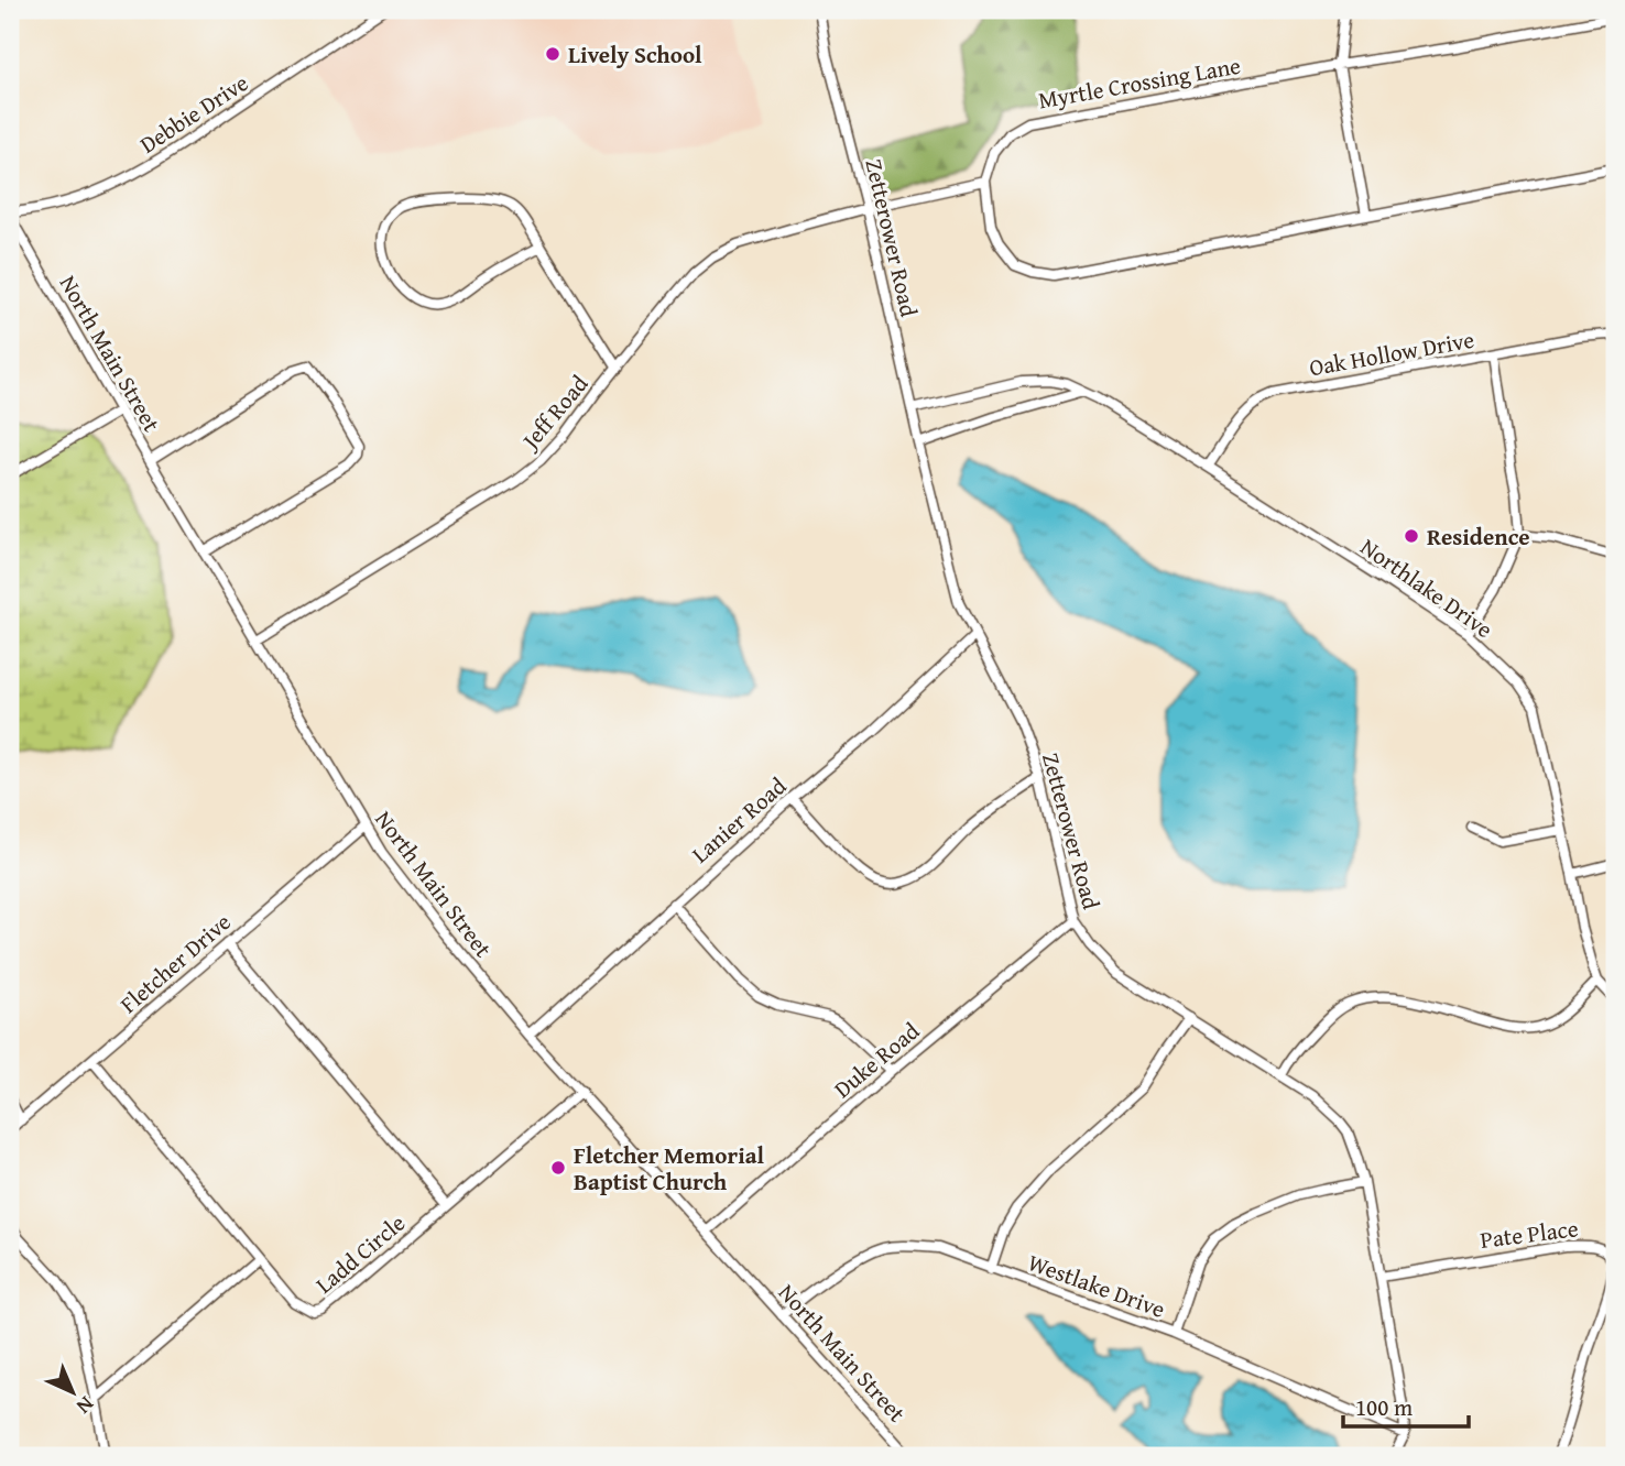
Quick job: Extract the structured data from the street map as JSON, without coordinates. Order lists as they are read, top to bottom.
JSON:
{
  "streets": {
    "street": [
      "Myrtle Crossing Lane",
      "Debbie Drive",
      "Zetterower Road",
      "North Main Street",
      "Oak Hollow Drive",
      "Jeff Road",
      "Northlake Drive",
      "Lanier Road",
      "Fletcher Drive",
      "Duke Road",
      "Pate Place",
      "Ladd Circle",
      "Westlake Drive"
    ]
  },
  "crossings": [
    ["Myrtle Crossing Lane", "Jeff Road"],
    ["Debbie Drive", "North Main Street"],
    ["Zetterower Road", "Jeff Road"],
    ["Zetterower Road", "Northlake Drive"],
    ["Zetterower Road", "Lanier Road"],
    ["Zetterower Road", "Duke Road"],
    ["Zetterower Road", "Pate Place"],
    ["Zetterower Road", "Westlake Drive"],
    ["North Main Street", "Jeff Road"],
    ["North Main Street", "Lanier Road"],
    ["North Main Street", "Fletcher Drive"],
    ["North Main Street", "Duke Road"],
    ["North Main Street", "Ladd Circle"],
    ["North Main Street", "Westlake Drive"],
    ["Oak Hollow Drive", "Northlake Drive"],
    ["Fletcher Drive", "Ladd Circle"]
  ],
  "places": ["Lively School", "Residence", "Fletcher Memorial Baptist Church"],
  "scale_bar": "100 m",
  "north": "bottom right"
}
